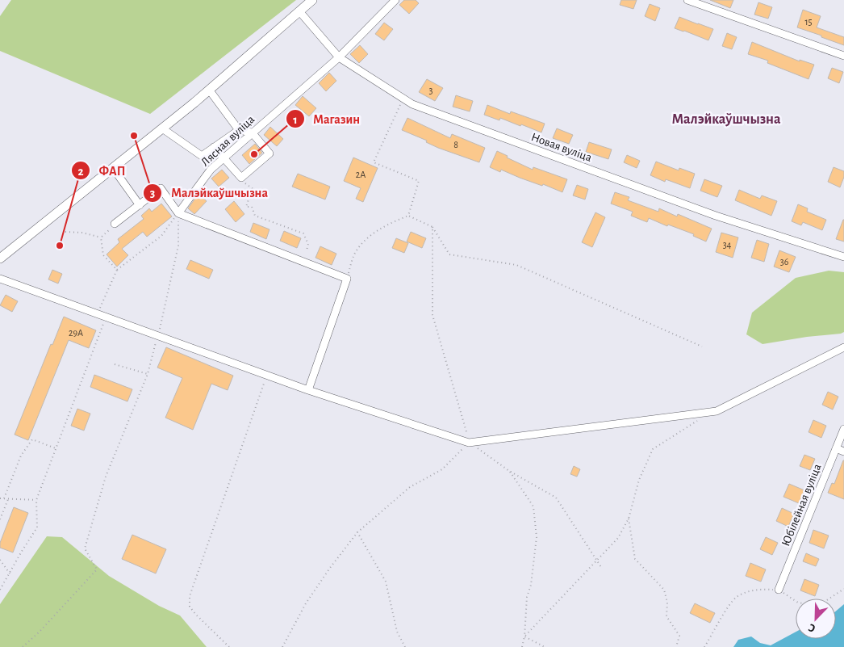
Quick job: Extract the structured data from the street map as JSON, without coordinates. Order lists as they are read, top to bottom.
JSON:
{
  "streets": {
    "street": ["Лясная вуліца", "Новая вуліца", "Юбілейная вуліца"]
  },
  "crossings": [
    ["Лясная вуліца", "Новая вуліца"]
  ],
  "districts": ["Малэйкаўшчызна"],
  "places": ["Малэйкаўшчызна", "Магазин", "ФАП"],
  "house_numbers": [
    "15",
    "3",
    "8",
    "2А",
    "34",
    "36",
    "29А"
  ],
  "north": "bottom left"
}
